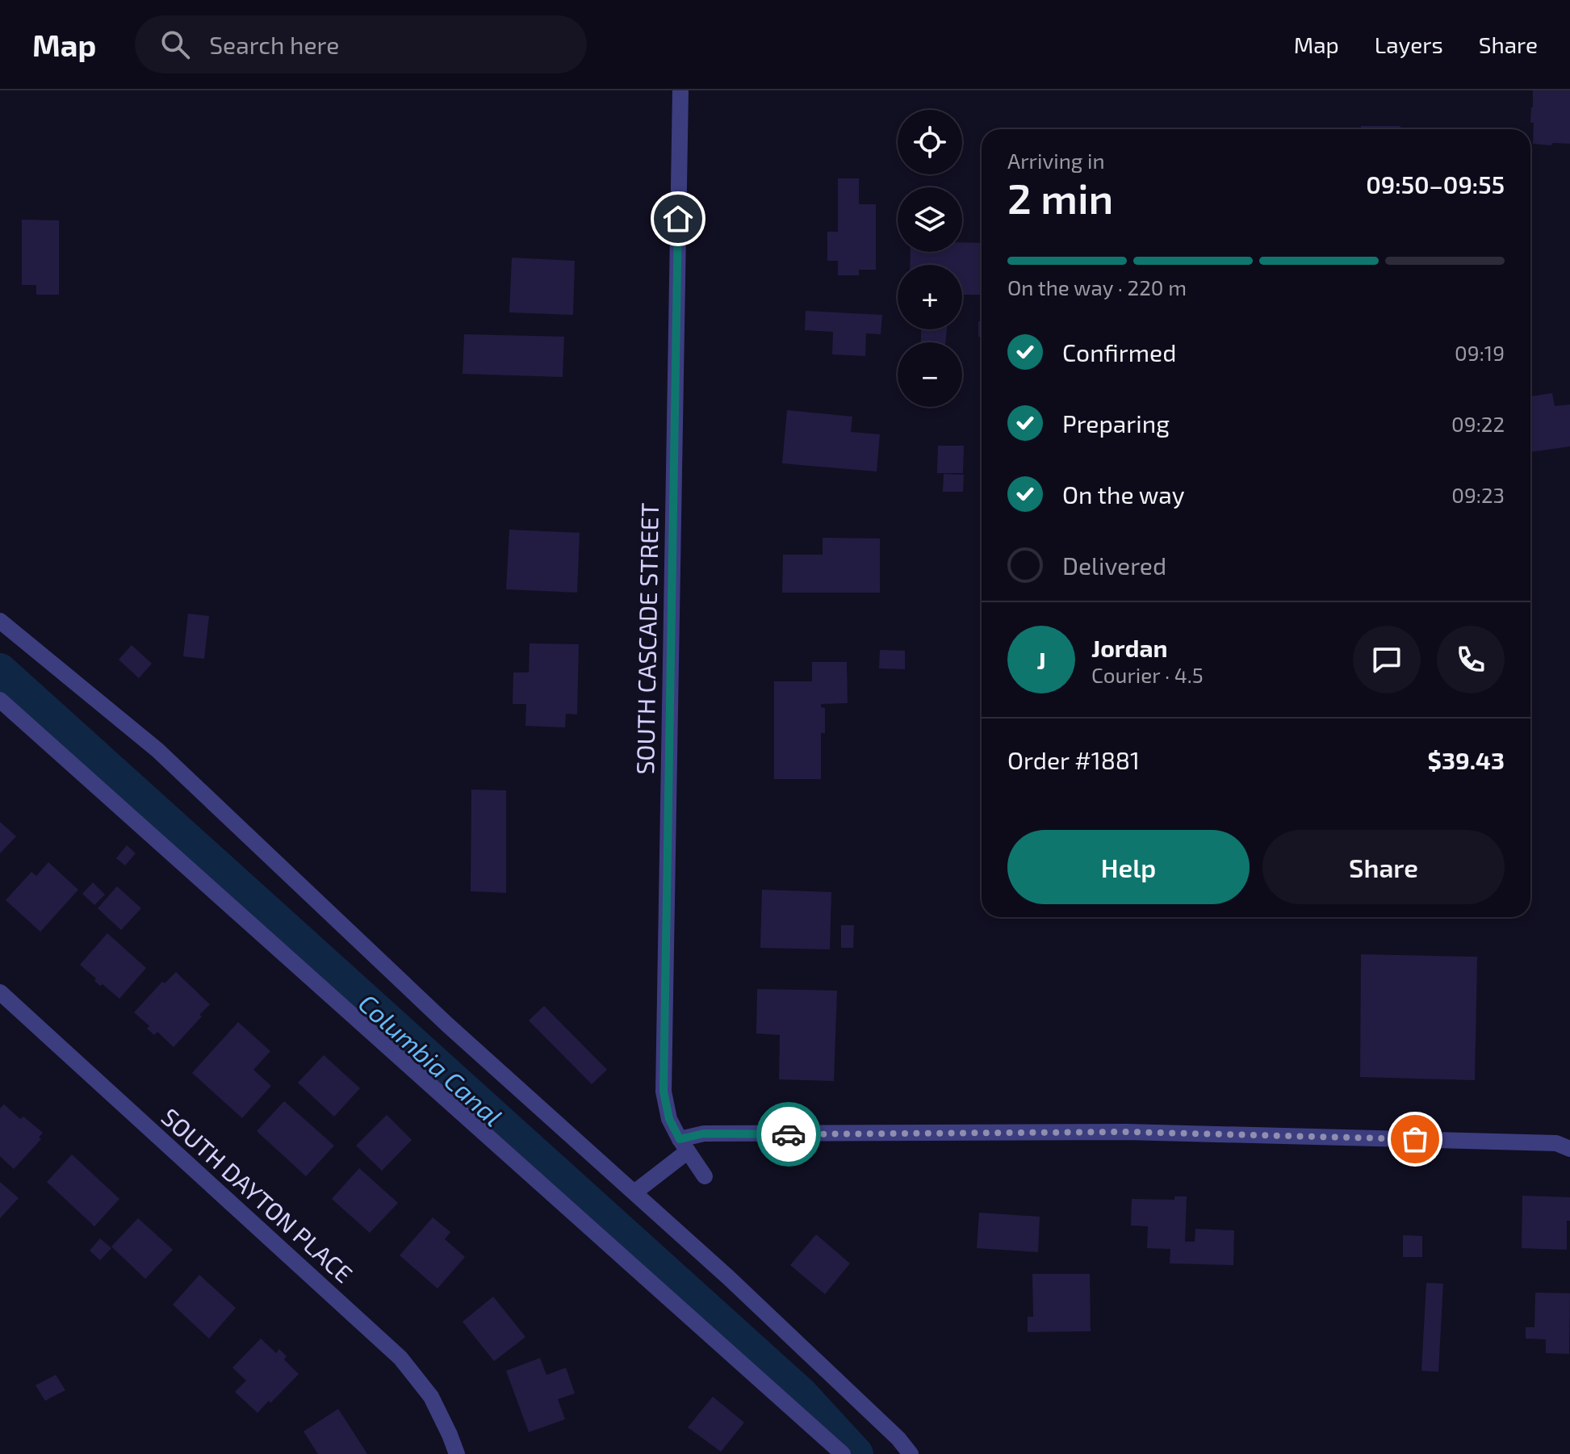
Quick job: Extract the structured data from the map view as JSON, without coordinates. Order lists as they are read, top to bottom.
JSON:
{
  "streets": {
    "street": ["SOUTH CASCADE STREET", "SOUTH DAYTON PLACE"]
  },
  "water": ["Columbia Canal"],
  "page": {
    "header": "Map",
    "search": "Search here",
    "nav": ["Map", "Layers", "Share"],
    "map_buttons": ["+", "−"],
    "heading": ["2 min", "Arriving in", "09:50–09:55"],
    "panel": [
      "Jordan",
      "Courier · 4.5",
      "Order #1881",
      "$39.43"
    ],
    "bar": "On the way · 220 m",
    "list": [
      ["Confirmed", "09:19"],
      ["Preparing", "09:22"],
      ["On the way", "09:23"],
      "Delivered"
    ],
    "round": "J",
    "buttons": ["Help", "Share"]
  }
}
